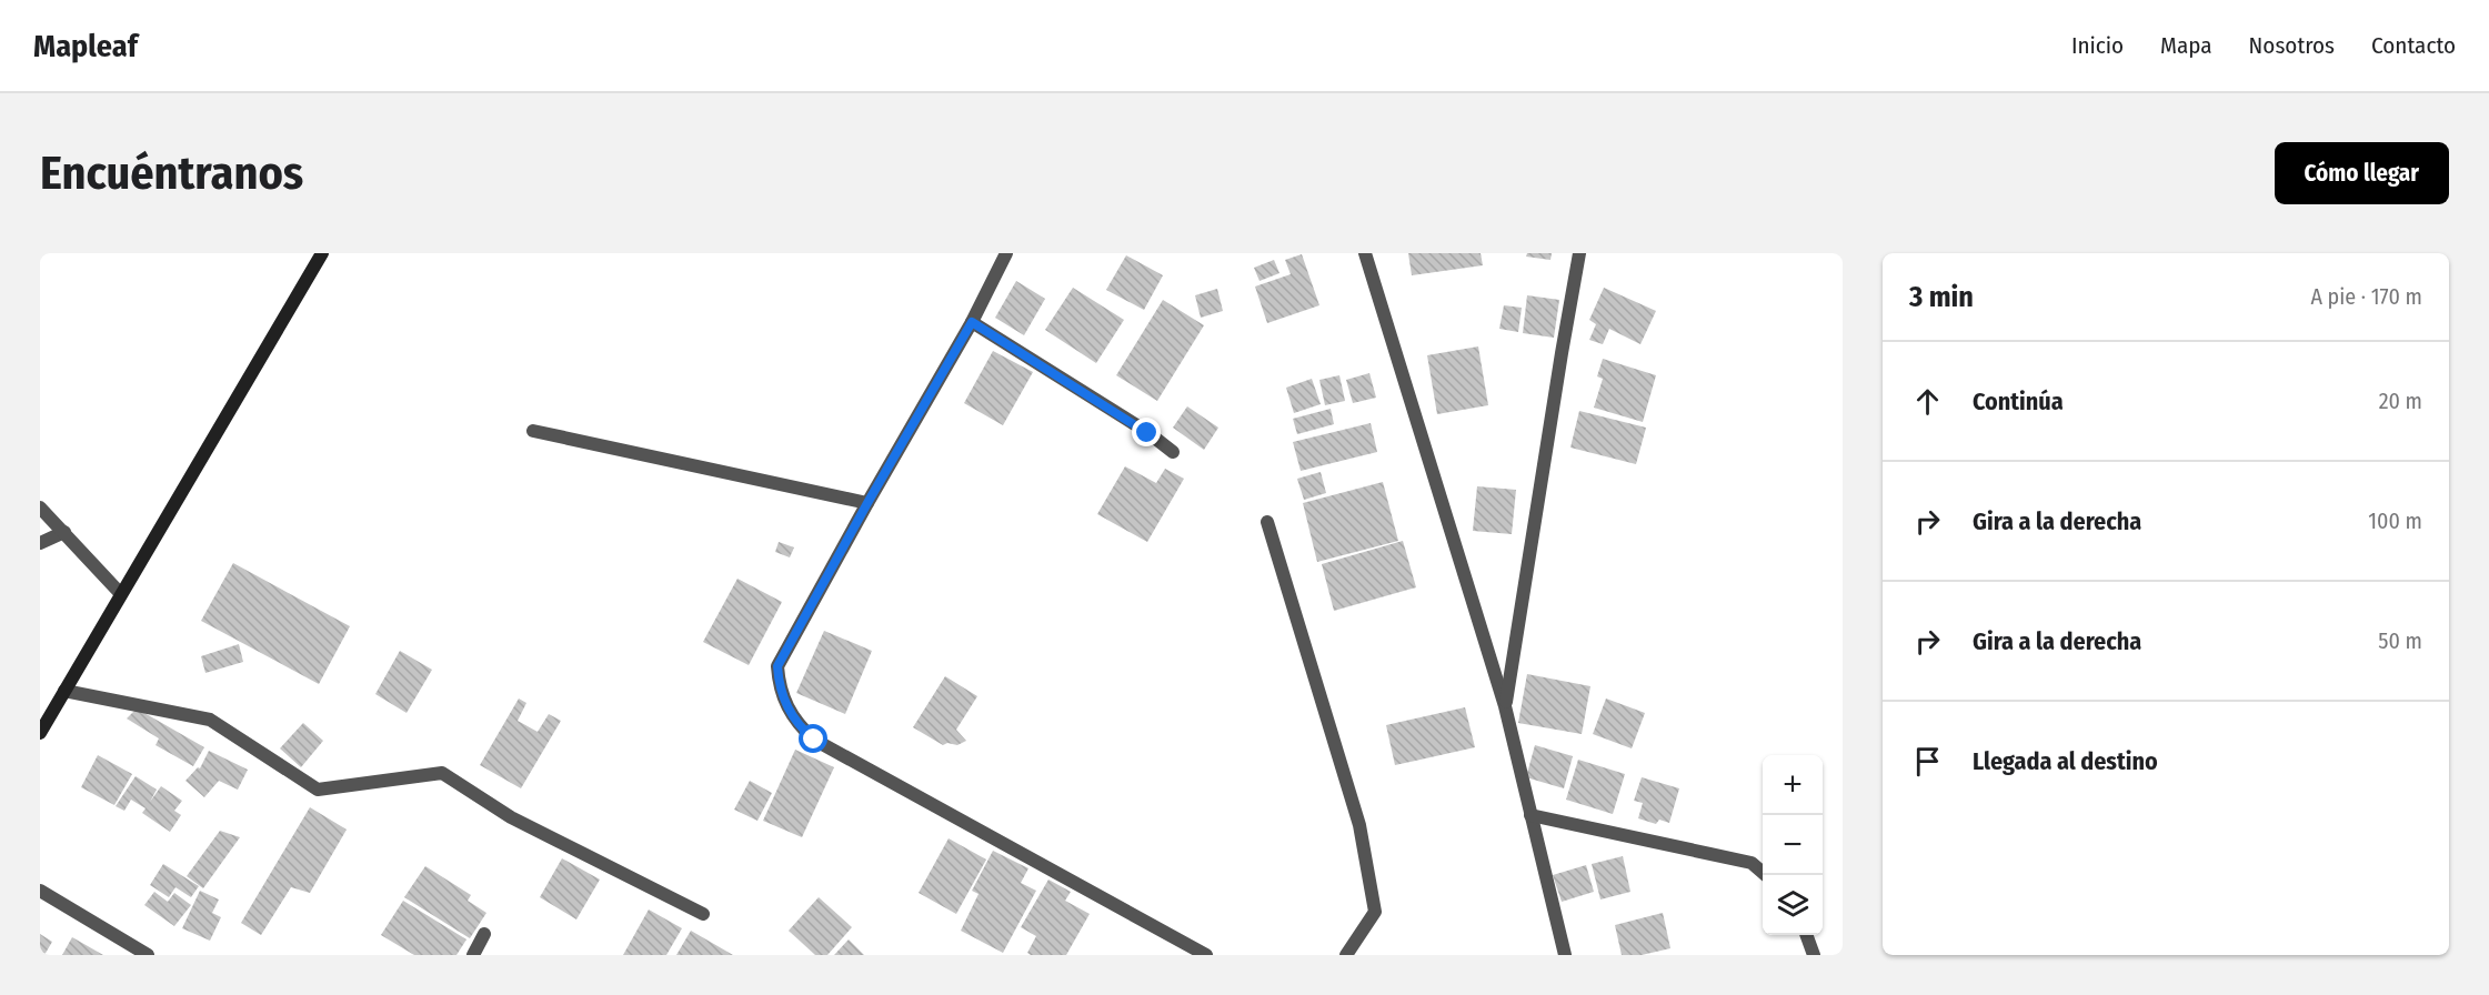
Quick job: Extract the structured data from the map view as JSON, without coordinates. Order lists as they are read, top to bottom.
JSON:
{
  "page": {
    "header": "Mapleaf",
    "nav": [
      "Inicio",
      "Mapa",
      "Nosotros",
      "Contacto"
    ],
    "buttons": "Cómo llegar",
    "title": "Encuéntranos",
    "heading": ["3 min", "A pie · 170 m"],
    "list": [
      ["Continúa", "20 m"],
      ["Gira a la derecha", "100 m"],
      ["Gira a la derecha", "50 m"],
      "Llegada al destino"
    ],
    "map_buttons": ["+", "−"]
  }
}
